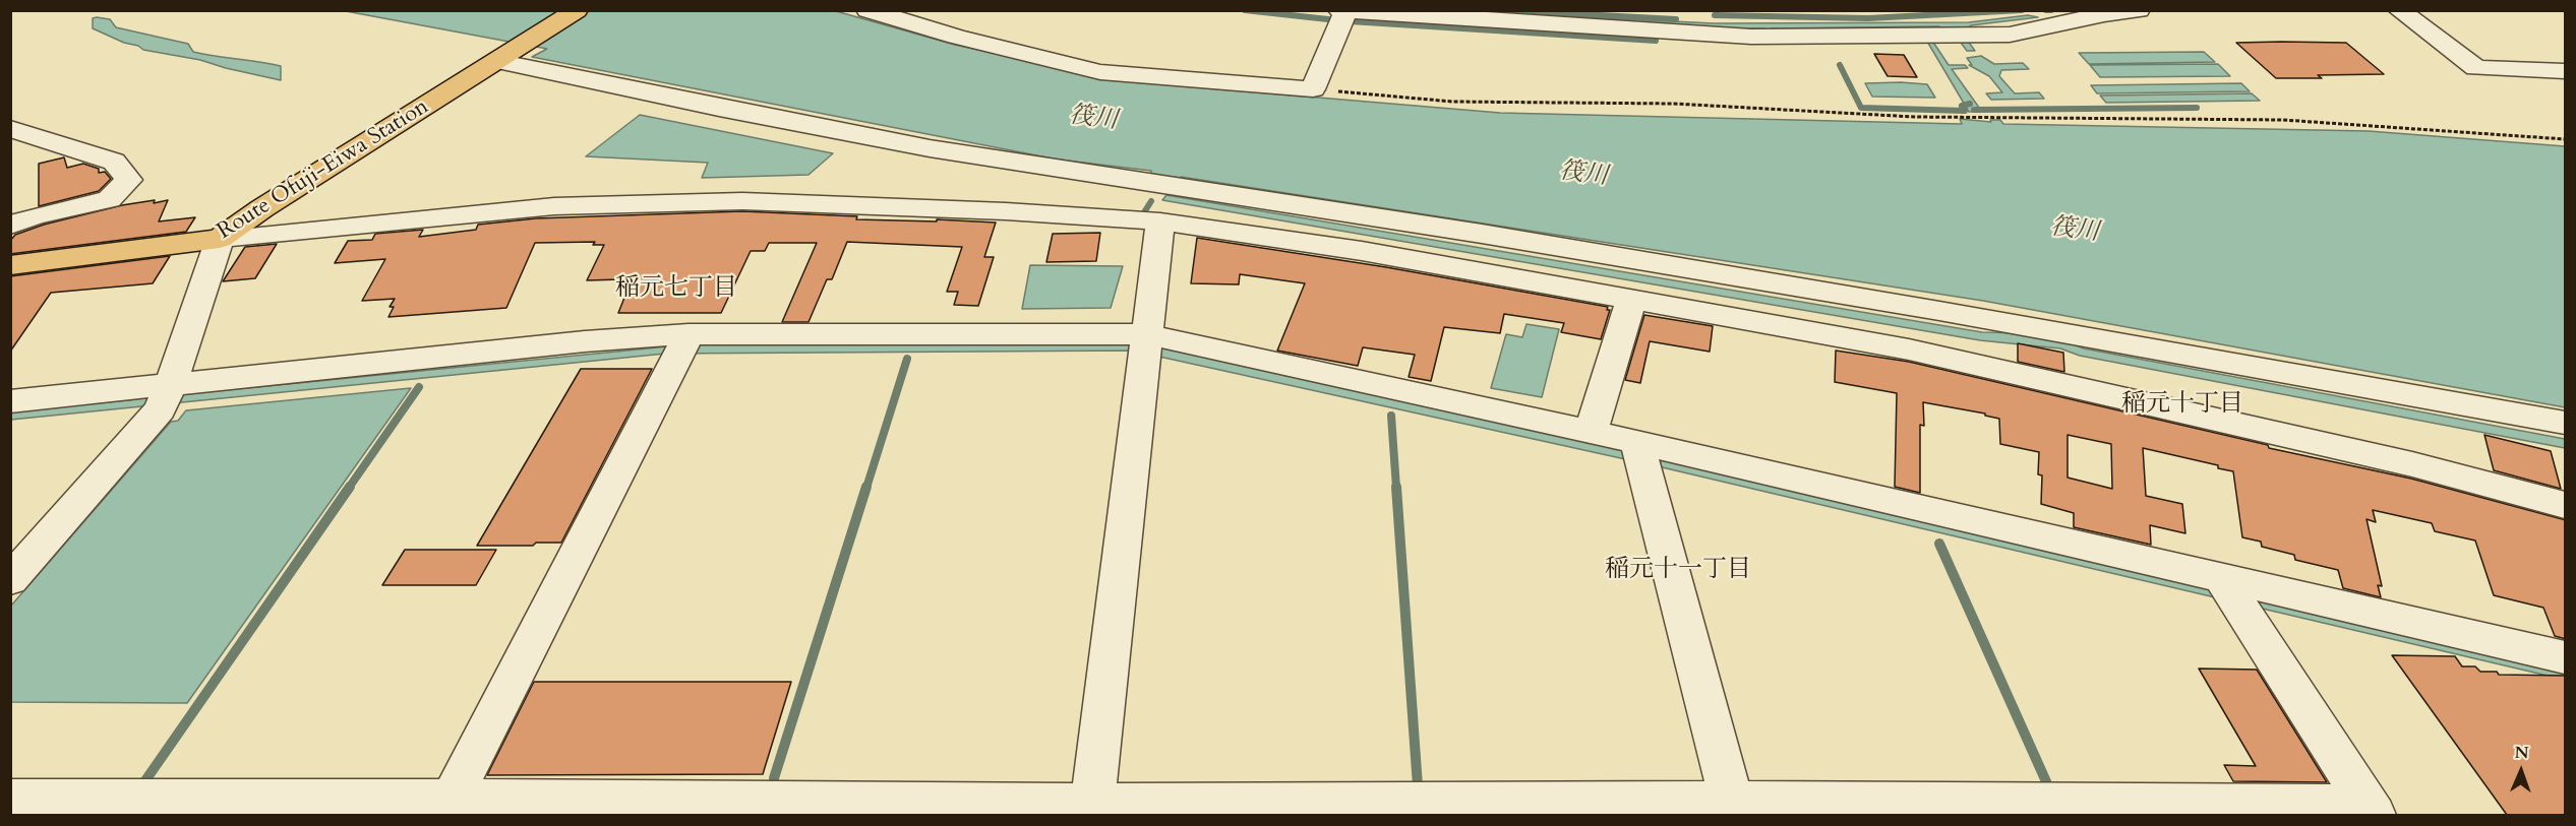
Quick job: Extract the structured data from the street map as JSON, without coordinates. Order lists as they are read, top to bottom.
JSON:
{
  "streets": {
    "main road": ["Route Ofuji-Eiwa Station"]
  },
  "districts": ["稲元七丁目", "稲元十丁目", "稲元十一丁目"],
  "water": ["筏川"],
  "north": "top"
}
